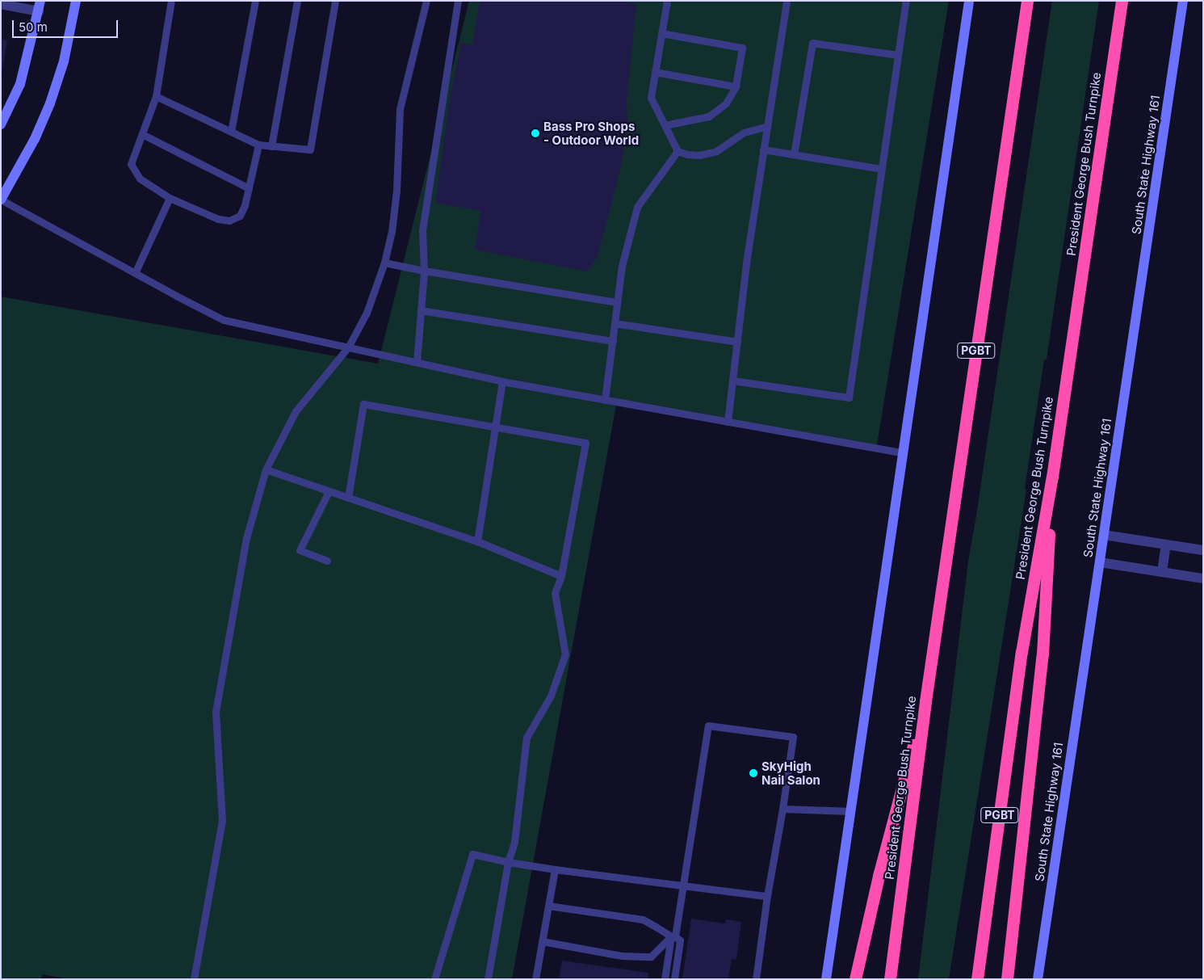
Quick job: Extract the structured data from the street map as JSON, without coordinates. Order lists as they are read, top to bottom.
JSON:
{
  "streets": {
    "highway": ["President George Bush Turnpike", "PGBT"],
    "main road": ["South State Highway 161"]
  },
  "places": ["Bass Pro Shops - Outdoor World", "SkyHigh Nail Salon"],
  "scale_bar": "50 m"
}
